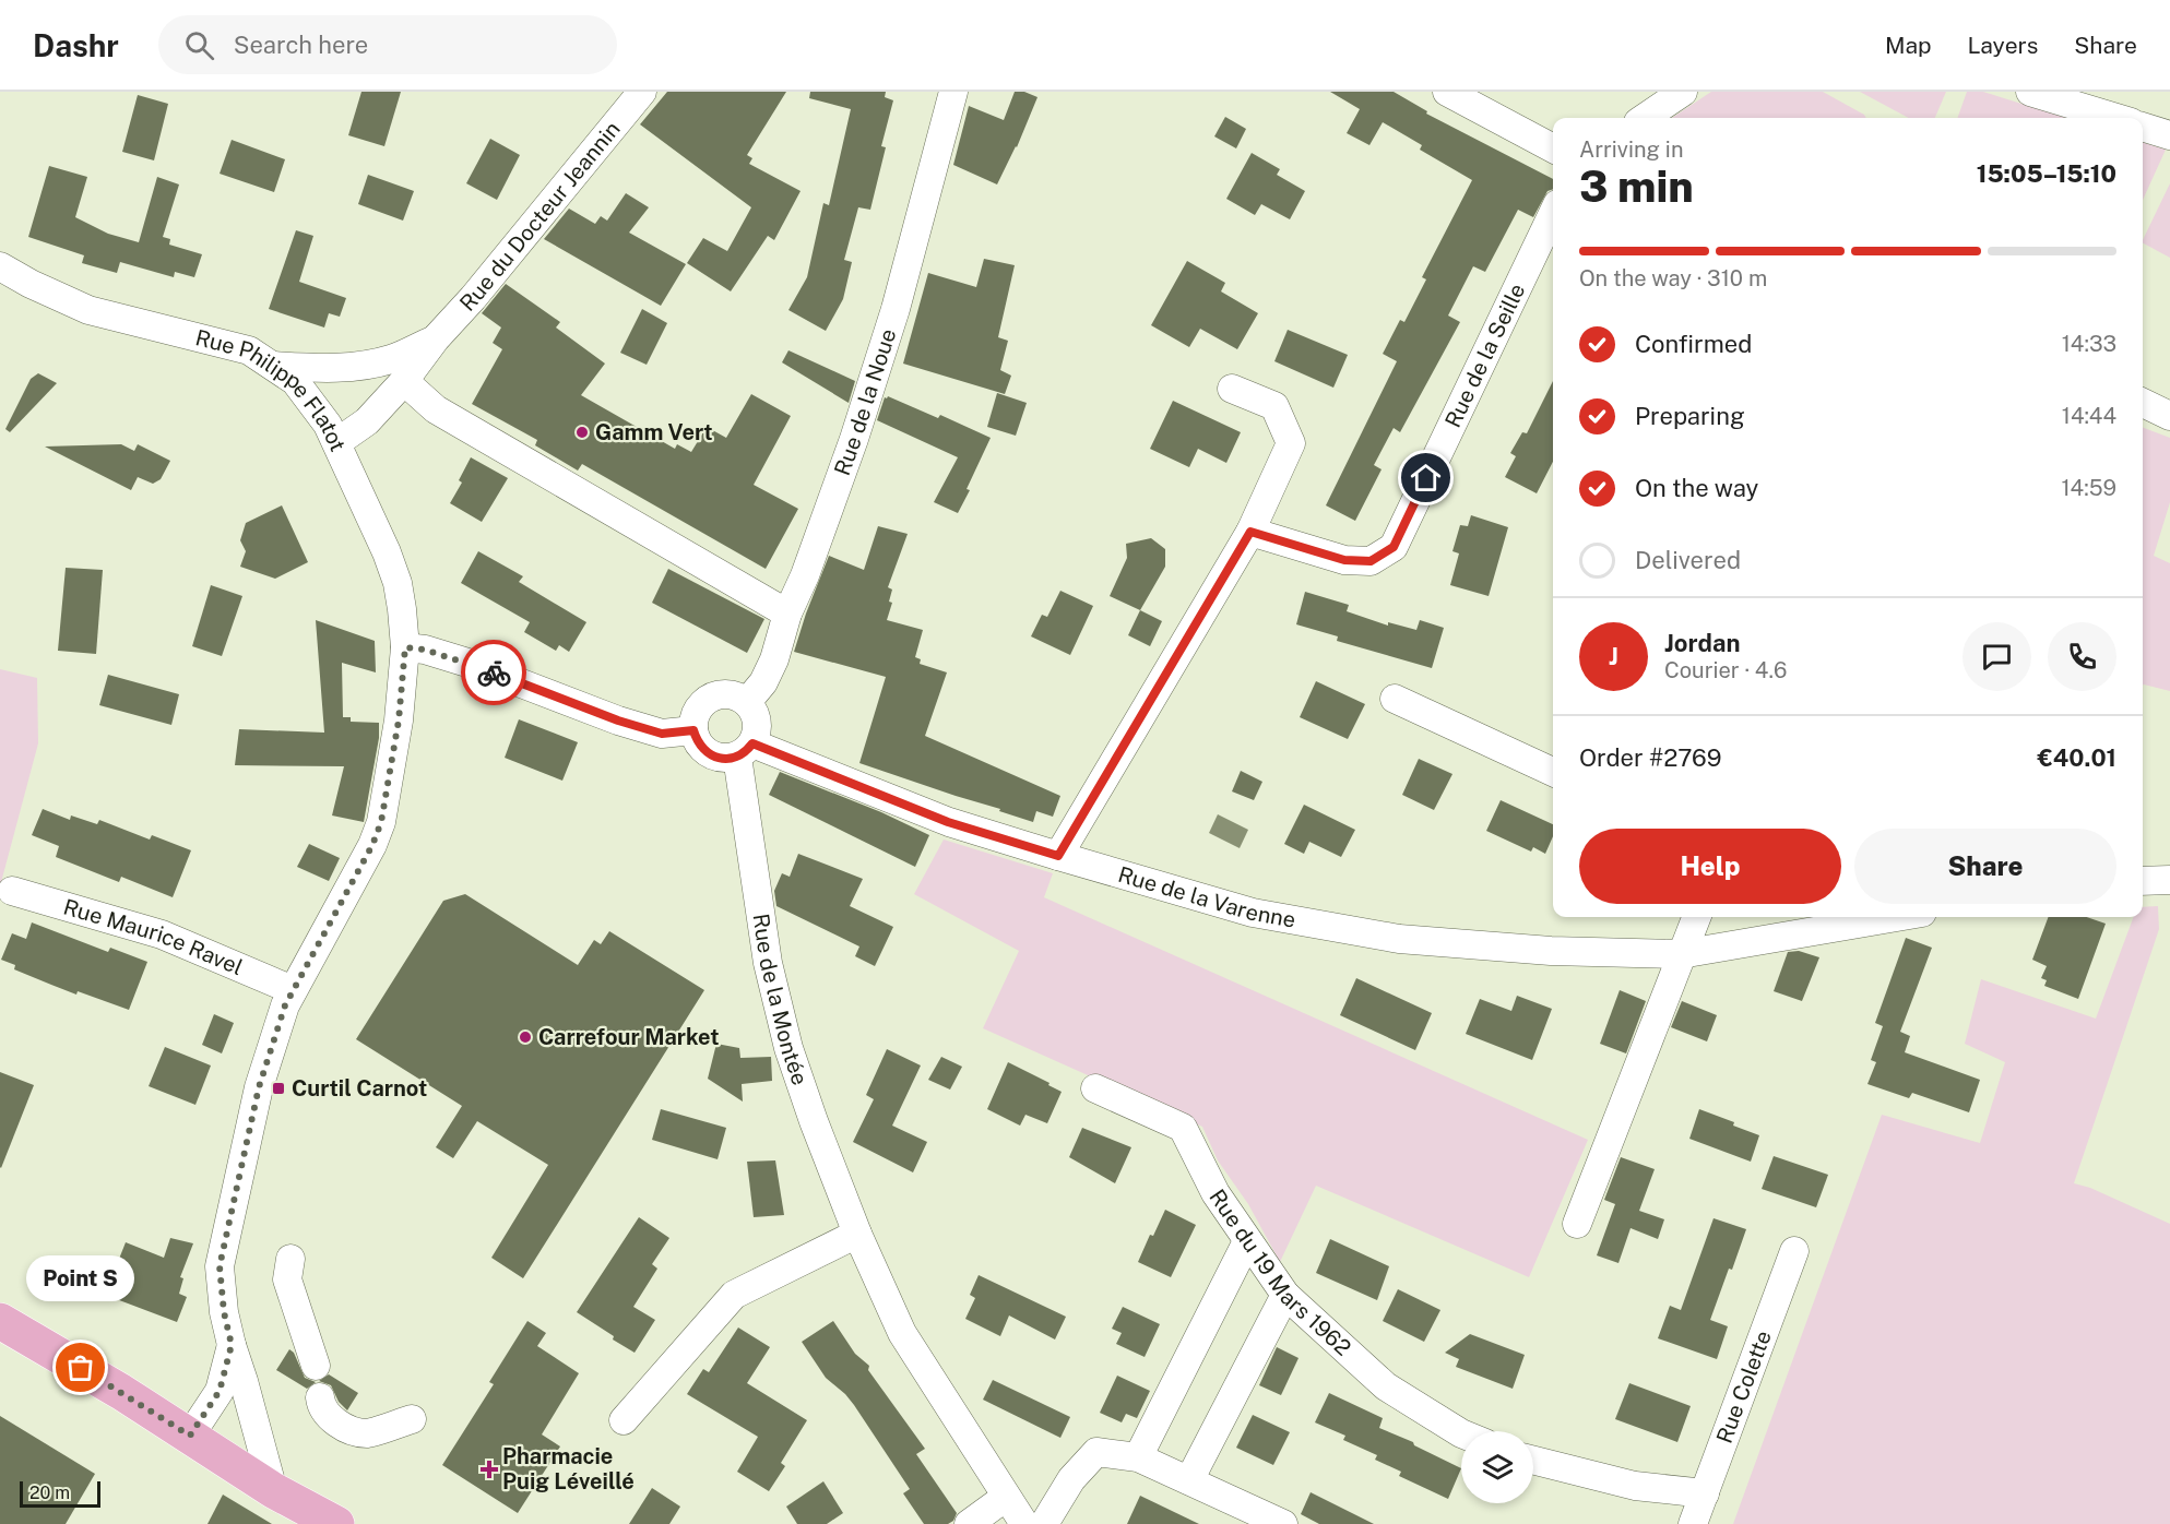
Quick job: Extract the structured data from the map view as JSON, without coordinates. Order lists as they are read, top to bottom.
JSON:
{
  "streets": {
    "street": [
      "Rue du Docteur Jeannin",
      "Rue de la Seille",
      "Rue Philippe Flatot",
      "Rue de la Noue",
      "Rue de la Varenne",
      "Rue Maurice Ravel",
      "Rue de la Montée",
      "Rue du 19 Mars 1962",
      "Rue Colette"
    ]
  },
  "crossings": [
    ["Rue du Docteur Jeannin", "Rue Philippe Flatot"],
    ["Rue Philippe Flatot", "Rue Maurice Ravel"],
    ["Rue de la Noue", "Rue de la Varenne"],
    ["Rue de la Noue", "Rue de la Montée"],
    ["Rue de la Varenne", "Rue de la Montée"]
  ],
  "places": {
    "other": ["Gamm Vert", "Carrefour Market", "Point S"],
    "transit": ["Curtil Carnot"],
    "health": ["Pharmacie Puig Léveillé"]
  },
  "scale_bar": "20 m",
  "page": {
    "header": "Dashr",
    "search": "Search here",
    "nav": ["Map", "Layers", "Share"],
    "heading": ["3 min", "Arriving in", "15:05–15:10"],
    "panel": [
      "Jordan",
      "Courier · 4.6",
      "Order #2769",
      "€40.01"
    ],
    "bar": "On the way · 310 m",
    "list": [
      ["Confirmed", "14:33"],
      ["Preparing", "14:44"],
      ["On the way", "14:59"],
      "Delivered"
    ],
    "round": "J",
    "buttons": ["Help", "Share"],
    "bubble": "Point S",
    "scale": "20 m"
  }
}
